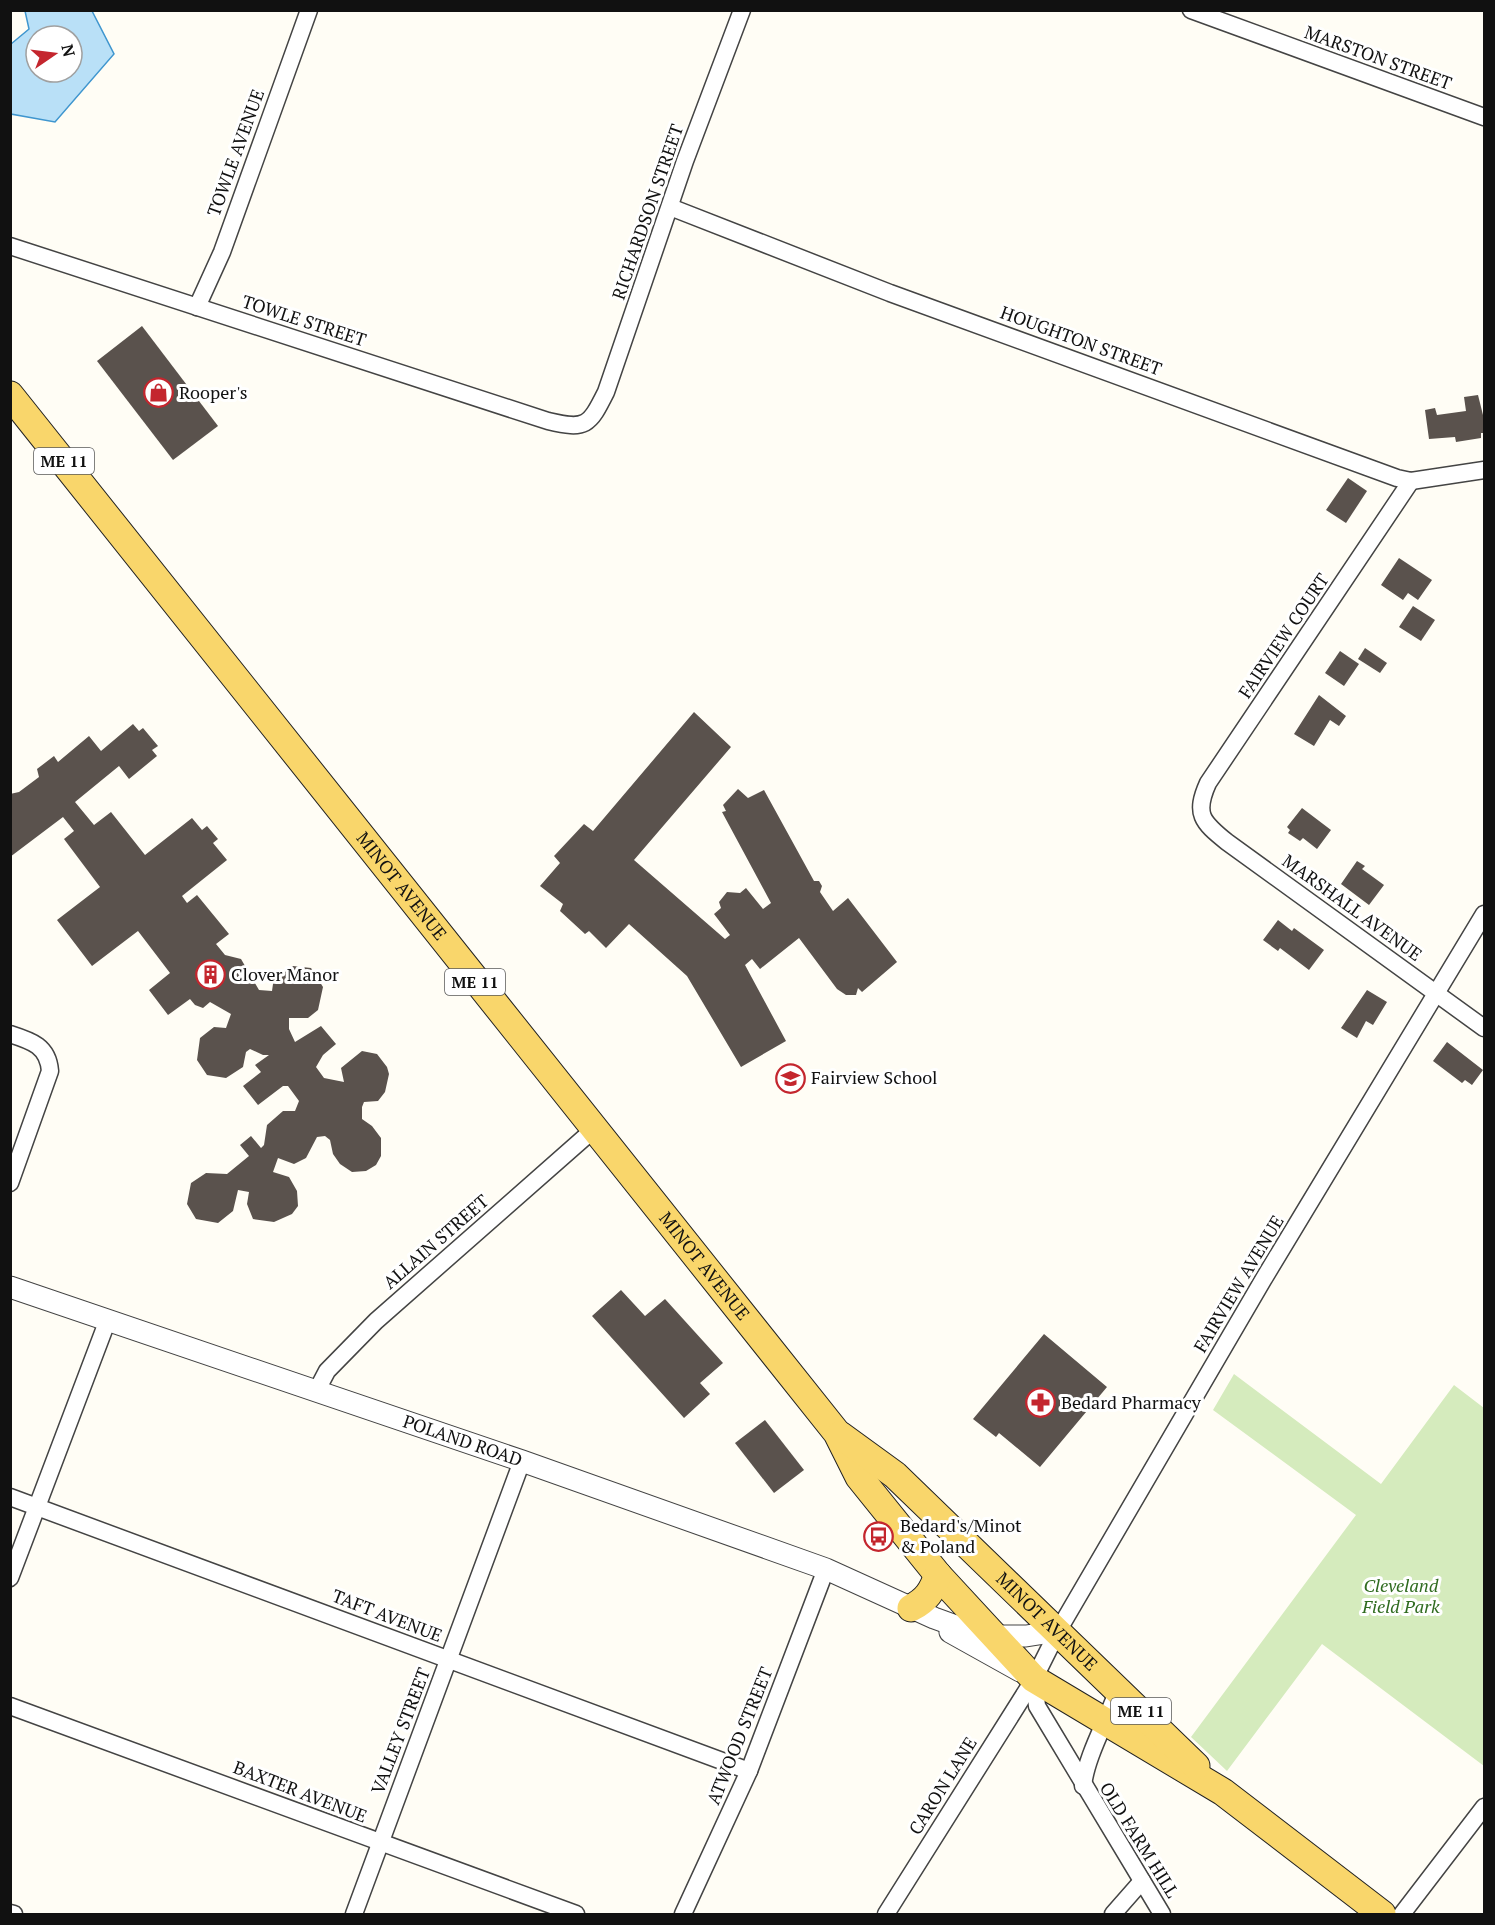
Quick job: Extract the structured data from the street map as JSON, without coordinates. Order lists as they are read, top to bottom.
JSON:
{
  "streets": {
    "main road": ["ME 11", "MINOT AVENUE"],
    "street": [
      "MARSTON STREET",
      "TOWLE AVENUE",
      "RICHARDSON STREET",
      "TOWLE STREET",
      "HOUGHTON STREET",
      "FAIRVIEW COURT",
      "MARSHALL AVENUE",
      "ALLAIN STREET",
      "FAIRVIEW AVENUE",
      "POLAND ROAD",
      "TAFT AVENUE",
      "VALLEY STREET",
      "ATWOOD STREET",
      "CARON LANE",
      "BAXTER AVENUE",
      "OLD FARM HILL"
    ]
  },
  "crossings": [
    ["TOWLE AVENUE", "TOWLE STREET"],
    ["RICHARDSON STREET", "TOWLE STREET"],
    ["RICHARDSON STREET", "HOUGHTON STREET"],
    ["HOUGHTON STREET", "FAIRVIEW COURT"],
    ["ME 11", "MINOT AVENUE"],
    ["ME 11", "FAIRVIEW AVENUE"],
    ["ME 11", "POLAND ROAD"],
    ["ME 11", "CARON LANE"],
    ["ME 11", "OLD FARM HILL"],
    ["FAIRVIEW COURT", "MARSHALL AVENUE"],
    ["MINOT AVENUE", "ALLAIN STREET"],
    ["MINOT AVENUE", "FAIRVIEW AVENUE"],
    ["MINOT AVENUE", "POLAND ROAD"],
    ["MINOT AVENUE", "CARON LANE"],
    ["MINOT AVENUE", "OLD FARM HILL"],
    ["MARSHALL AVENUE", "FAIRVIEW AVENUE"],
    ["ALLAIN STREET", "POLAND ROAD"],
    ["FAIRVIEW AVENUE", "POLAND ROAD"],
    ["FAIRVIEW AVENUE", "CARON LANE"],
    ["FAIRVIEW AVENUE", "OLD FARM HILL"],
    ["POLAND ROAD", "VALLEY STREET"],
    ["POLAND ROAD", "ATWOOD STREET"],
    ["POLAND ROAD", "CARON LANE"],
    ["POLAND ROAD", "OLD FARM HILL"],
    ["TAFT AVENUE", "VALLEY STREET"],
    ["TAFT AVENUE", "ATWOOD STREET"],
    ["VALLEY STREET", "BAXTER AVENUE"],
    ["CARON LANE", "OLD FARM HILL"]
  ],
  "parks": ["Cleveland Field Park"],
  "places": {
    "shop": ["Rooper's"],
    "building": ["Clover Manor"],
    "school or university": ["Fairview School"],
    "pharmacy": ["Bedard Pharmacy"],
    "bus stop": ["Bedard's/Minot & Poland"]
  },
  "north": "right"
}
